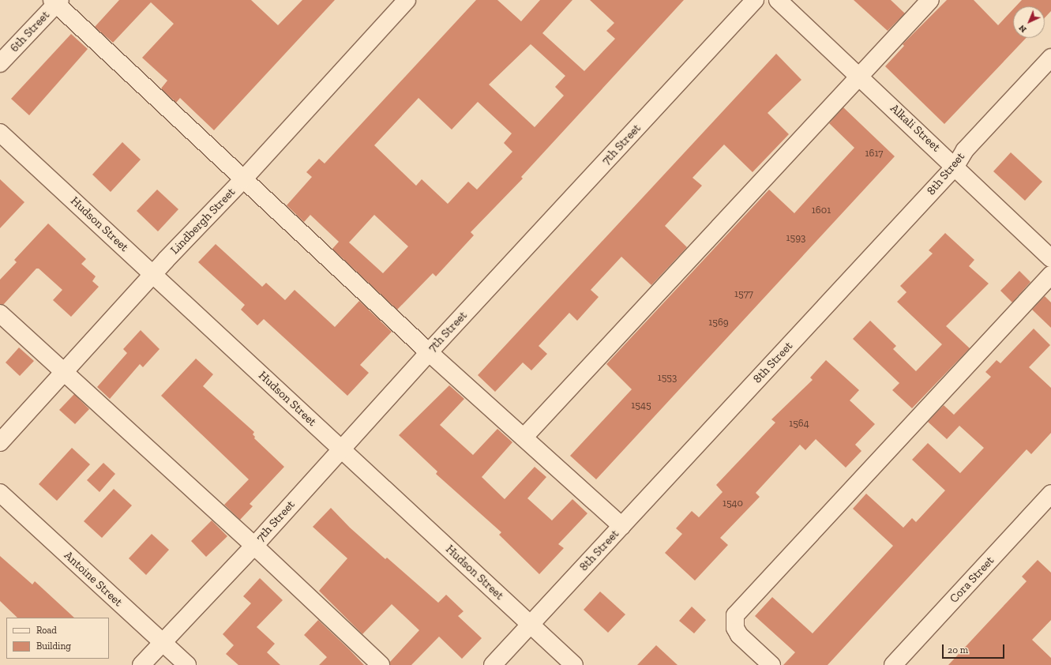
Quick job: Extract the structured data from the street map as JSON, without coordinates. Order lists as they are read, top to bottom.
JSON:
{
  "streets": {
    "street": [
      "6th Street",
      "Alkali Street",
      "7th Street",
      "8th Street",
      "Lindbergh Street",
      "Hudson Street",
      "Antoine Street",
      "Cora Street"
    ]
  },
  "crossings": [
    ["Alkali Street", "8th Street"],
    ["7th Street", "Hudson Street"],
    ["7th Street", "Antoine Street"],
    ["8th Street", "Hudson Street"],
    ["Lindbergh Street", "Hudson Street"]
  ],
  "house_numbers": [
    "1617",
    "1601",
    "1593",
    "1577",
    "1569",
    "1553",
    "1545",
    "1564",
    "1540"
  ],
  "legend": ["Road", "Building"],
  "scale_bar": "20 m",
  "north": "bottom left"
}
